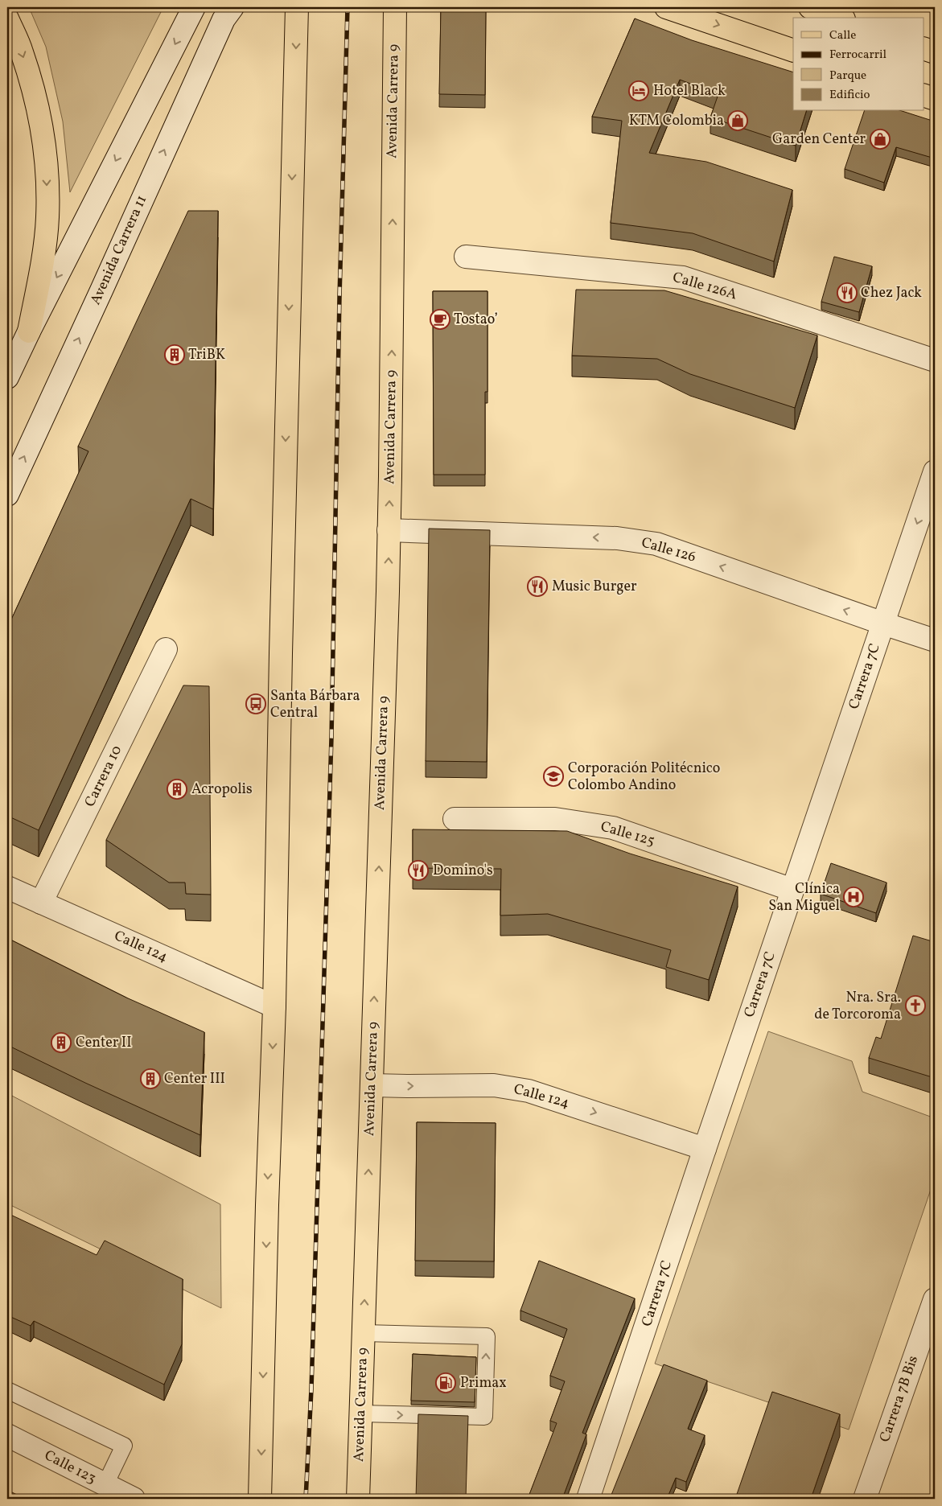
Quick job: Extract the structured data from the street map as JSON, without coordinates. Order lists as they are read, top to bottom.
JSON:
{
  "streets": {
    "main road": ["Avenida Carrera 9"],
    "street": [
      "Avenida Carrera 11",
      "Calle 126A",
      "Calle 126",
      "Carrera 7C",
      "Carrera 10",
      "Calle 125",
      "Calle 124",
      "Carrera 7B Bis",
      "Calle 123"
    ]
  },
  "crossings": [
    ["Avenida Carrera 9", "Calle 126"],
    ["Avenida Carrera 9", "Calle 124"],
    ["Calle 126", "Carrera 7C"],
    ["Carrera 7C", "Calle 125"],
    ["Carrera 7C", "Calle 124"],
    ["Carrera 10", "Calle 124"]
  ],
  "one_way": ["Calle 126", "Calle 124"],
  "places": {
    "hotel": ["Hotel Black"],
    "shop": ["KTM Colombia", "Garden Center"],
    "restaurant": ["Chez Jack", "Music Burger", "Domino's"],
    "cafe": ["Tostao’"],
    "building": [
      "TriBK",
      "Acropolis",
      "Center II",
      "Center III"
    ],
    "bus stop": ["Santa Bárbara Central"],
    "school or university": ["Corporación Politécnico Colombo Andino"],
    "hospital": ["Clínica San Miguel"],
    "church": ["Nra. Sra. de Torcoroma"],
    "fuel station": ["Primax"]
  },
  "legend": [
    "Calle",
    "Ferrocarril",
    "Parque",
    "Edificio"
  ]
}
